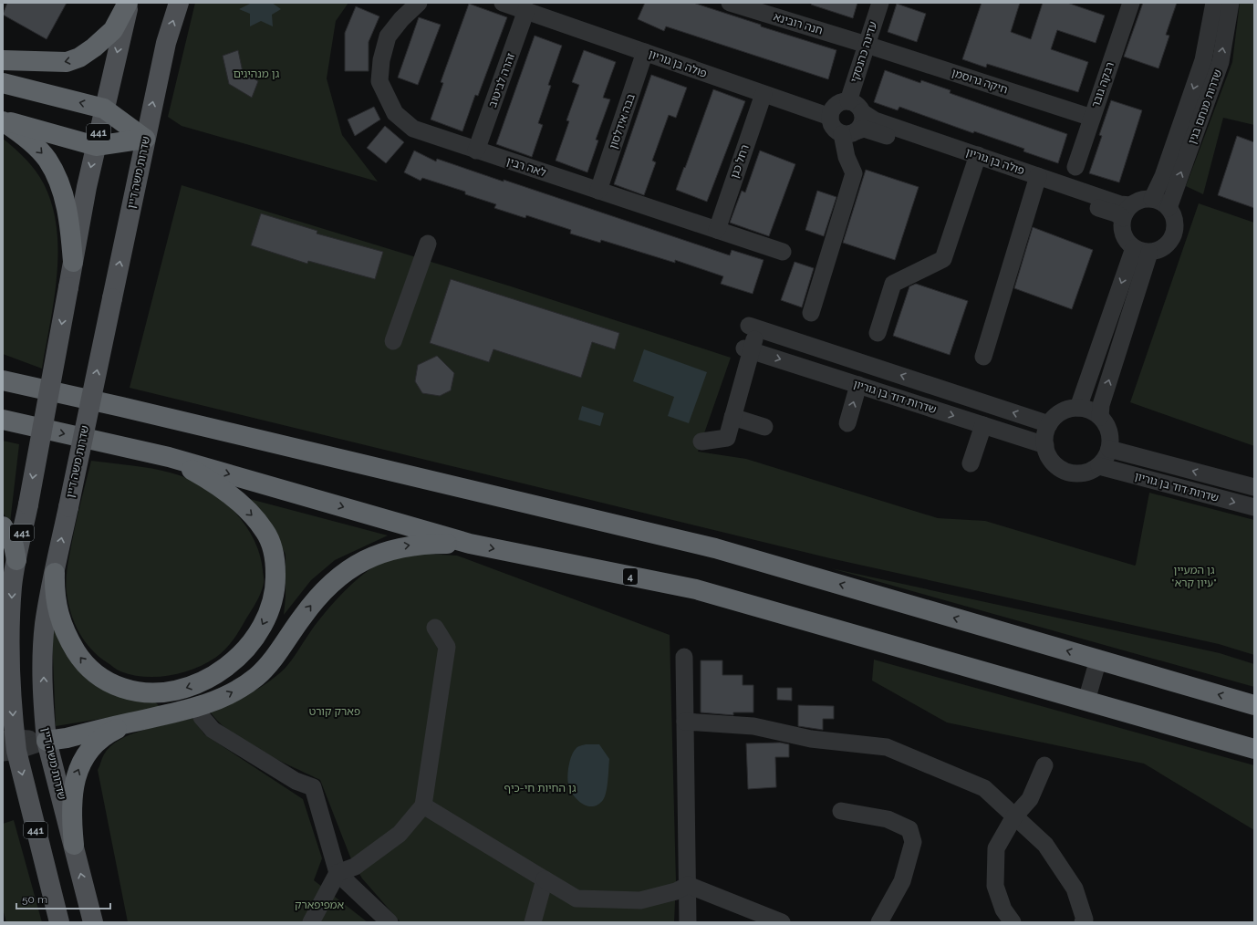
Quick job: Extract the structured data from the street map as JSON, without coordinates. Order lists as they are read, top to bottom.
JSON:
{
  "streets": {
    "highway": ["4"],
    "main road": ["441", "שדרות משה דיין"],
    "street": [
      "חנה רובינא",
      "עדינה כהנסקי",
      "פולה בן גוריון",
      "זהרה לביטוב",
      "חיקה גרוסמן",
      "רבקה גובר",
      "שדרות מנחם בגין",
      "בבה אידלסון",
      "רחל כגן",
      "לאה רבין",
      "שדרות דוד בן גוריון"
    ]
  },
  "crossings": [
    ["חנה רובינא", "עדינה כהנסקי"],
    ["חנה רובינא", "חיקה גרוסמן"],
    ["עדינה כהנסקי", "פולה בן גוריון"],
    ["עדינה כהנסקי", "חיקה גרוסמן"],
    ["פולה בן גוריון", "זהרה לביטוב"],
    ["פולה בן גוריון", "שדרות מנחם בגין"],
    ["פולה בן גוריון", "בבה אידלסון"],
    ["פולה בן גוריון", "רחל כגן"],
    ["זהרה לביטוב", "לאה רבין"],
    ["חיקה גרוסמן", "רבקה גובר"],
    ["בבה אידלסון", "לאה רבין"],
    ["רחל כגן", "לאה רבין"]
  ],
  "parks": [
    "גן מנהיגים",
    "גן המעיין \"עיון קרא\"",
    "פארק קורט",
    "גן החיות חי-כיף",
    "אמפיפארק"
  ],
  "scale_bar": "50 m"
}
